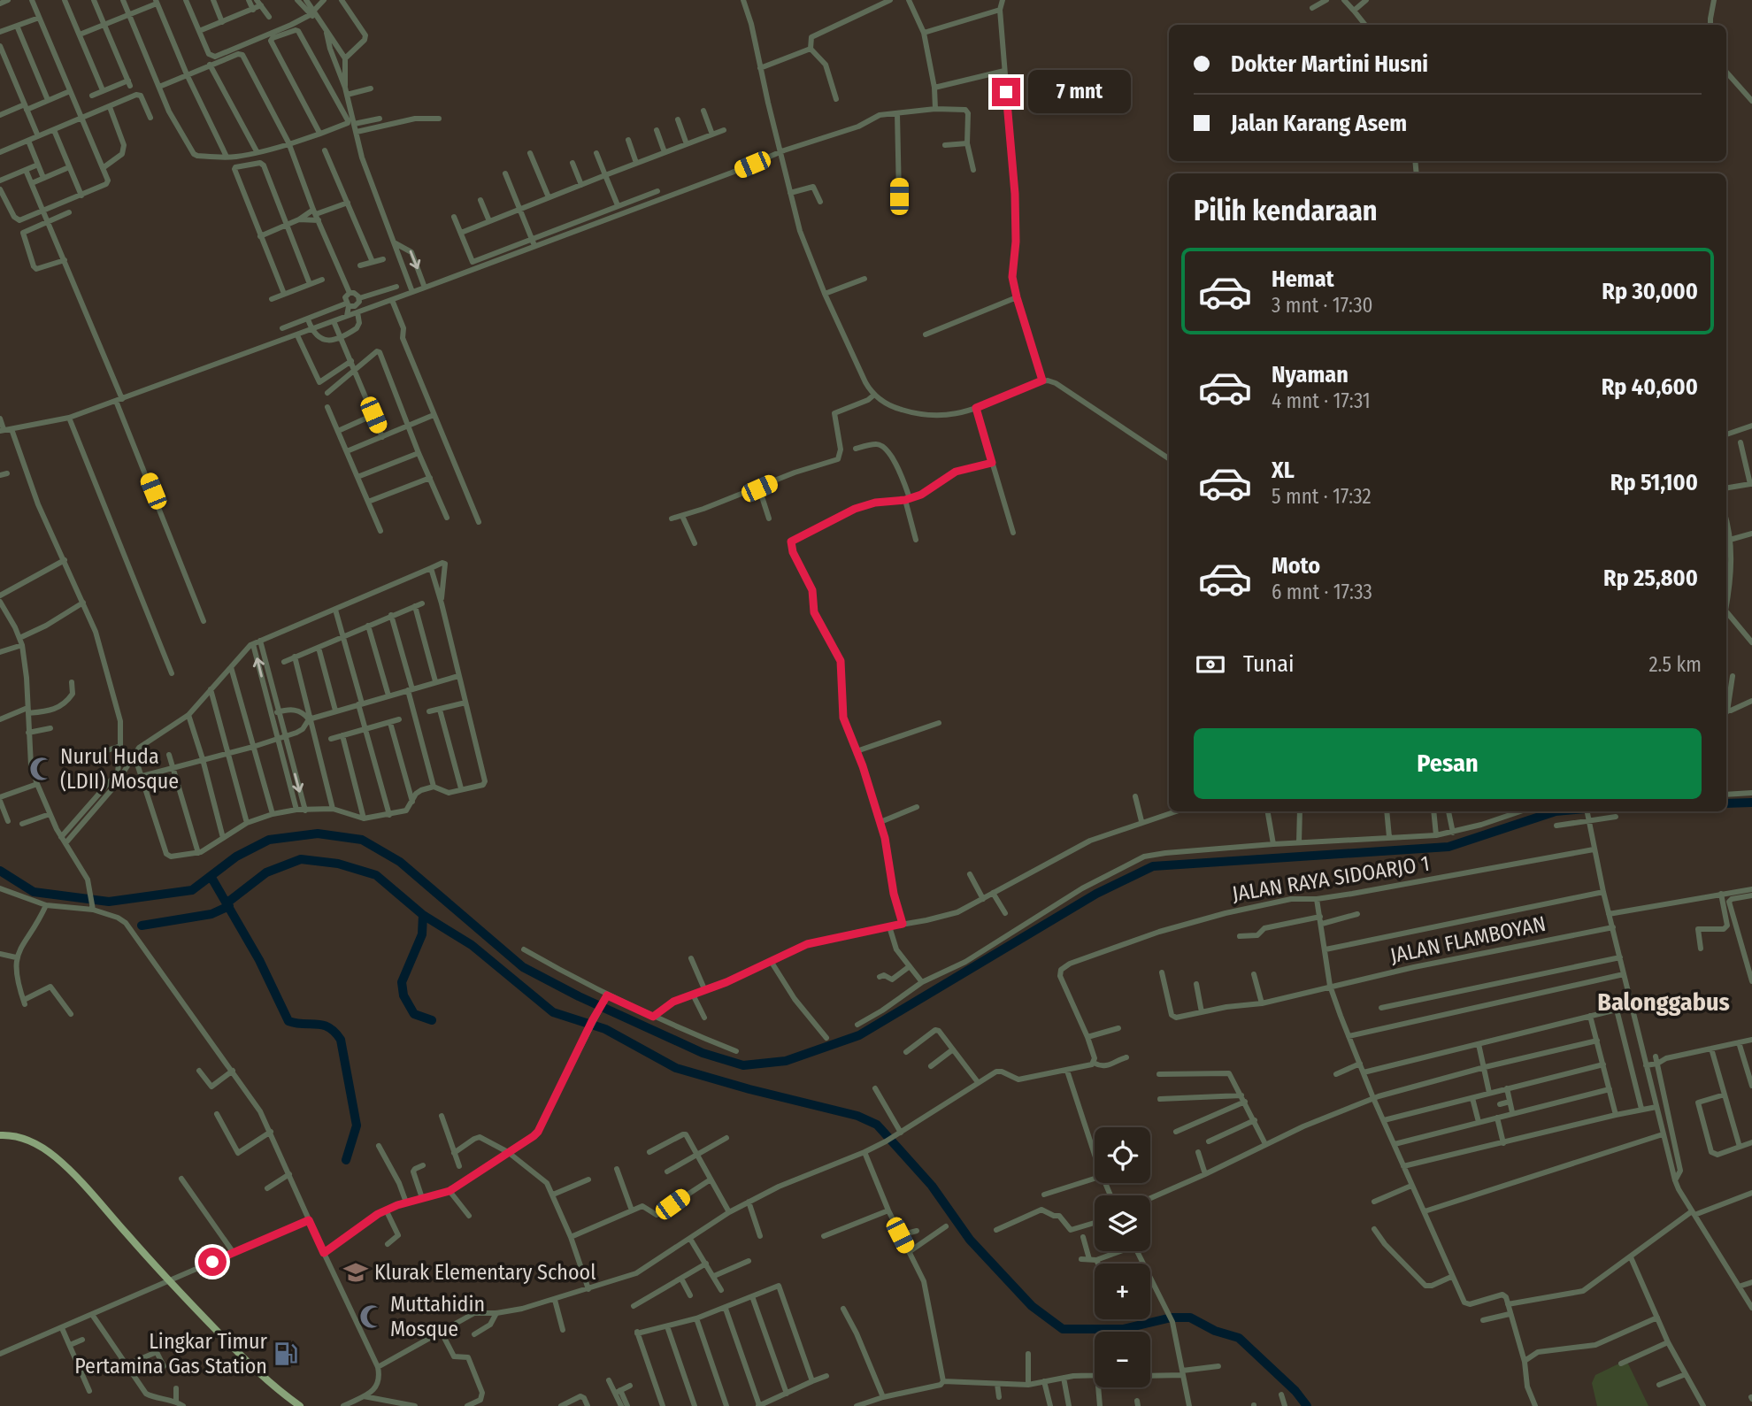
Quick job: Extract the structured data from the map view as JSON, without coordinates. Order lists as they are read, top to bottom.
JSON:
{
  "streets": {
    "street": ["JALAN RAYA SIDOARJO 1", "JALAN FLAMBOYAN"]
  },
  "districts": ["Balonggabus"],
  "places": {
    "mosque": ["Nurul Huda (LDII) Mosque", "Muttahidin Mosque"],
    "school or university": ["Klurak Elementary School"],
    "fuel station": ["Lingkar Timur Pertamina Gas Station"]
  },
  "page": {
    "banner": ["Dokter Martini Husni", "Jalan Karang Asem"],
    "bubble": "7 mnt",
    "heading": "Pilih kendaraan",
    "list": [
      {
        "name": "Hemat",
        "note": "3 mnt · 17:30",
        "value": "Rp 30,000"
      },
      {
        "name": "Nyaman",
        "note": "4 mnt · 17:31",
        "value": "Rp 40,600"
      },
      {
        "name": "XL",
        "note": "5 mnt · 17:32",
        "value": "Rp 51,100"
      },
      {
        "name": "Moto",
        "note": "6 mnt · 17:33",
        "value": "Rp 25,800"
      }
    ],
    "pay": ["Tunai", "2.5 km"],
    "buttons": "Pesan",
    "map_buttons": ["+", "−"]
  }
}
